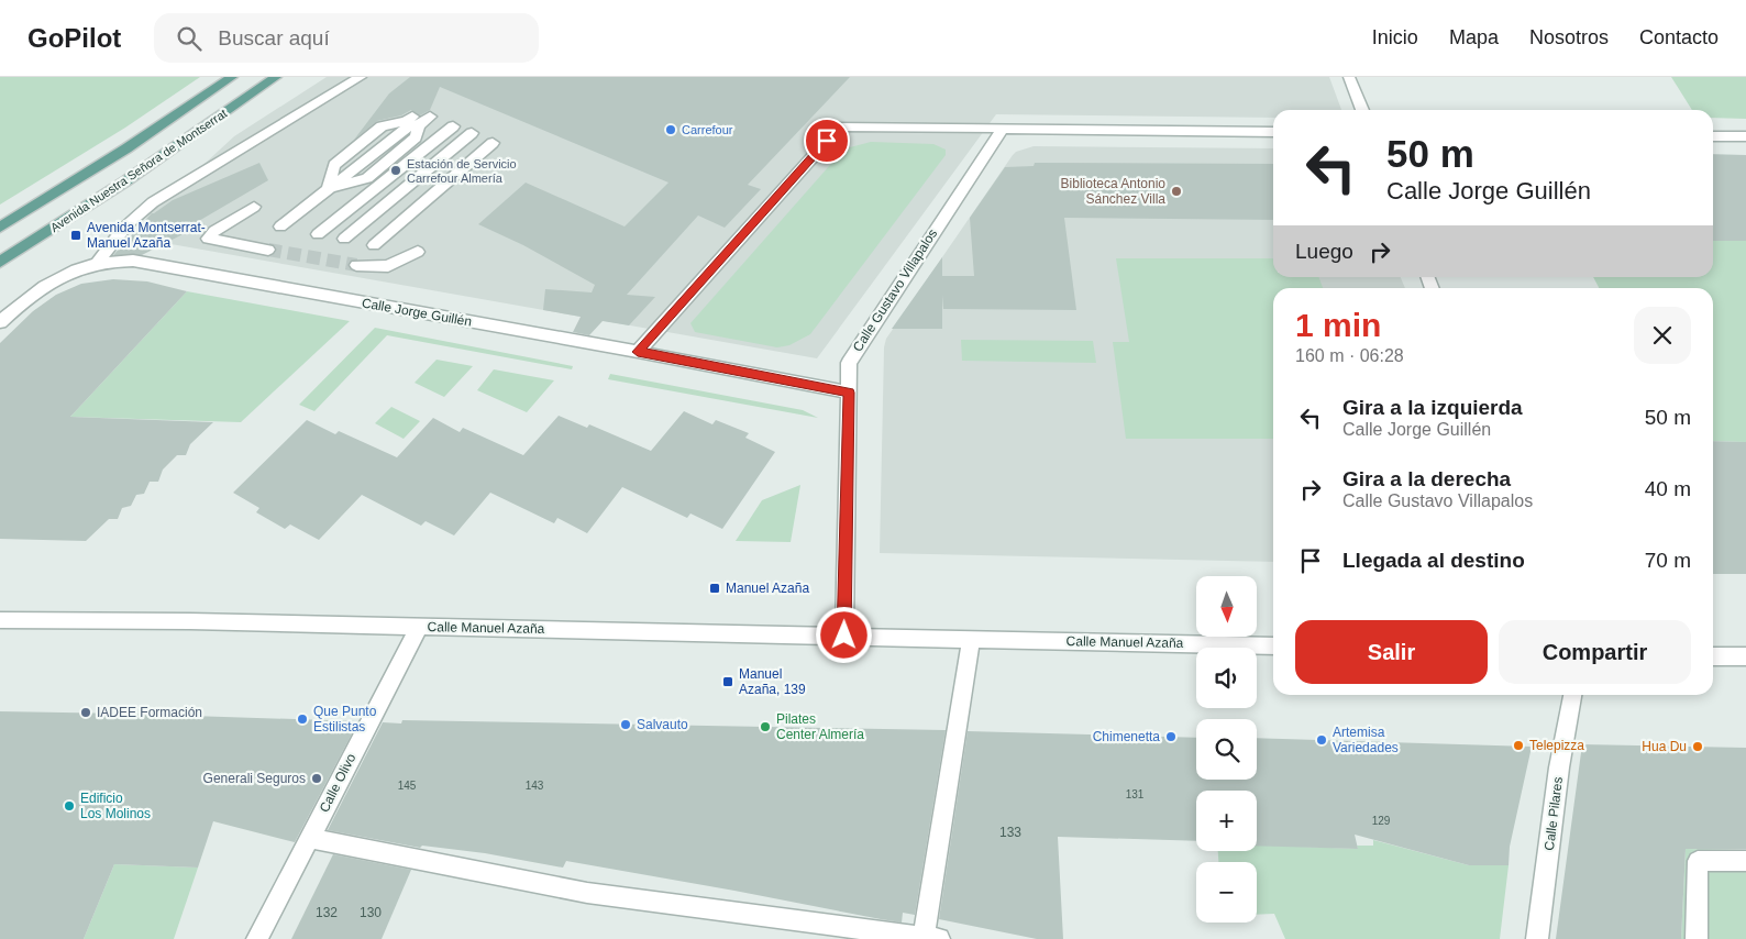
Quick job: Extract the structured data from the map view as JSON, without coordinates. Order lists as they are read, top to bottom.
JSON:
{
  "streets": {
    "main road": ["Avenida Nuestra Señora de Montserrat"],
    "street": [
      "Calle Gustavo Villapalos",
      "Calle Jorge Guillén",
      "Calle Manuel Azaña",
      "Calle Olivo",
      "Calle Pilares"
    ]
  },
  "crossings": [
    ["Calle Gustavo Villapalos", "Calle Jorge Guillén"],
    ["Calle Gustavo Villapalos", "Calle Manuel Azaña"],
    ["Calle Manuel Azaña", "Calle Olivo"]
  ],
  "places": {
    "other": [
      "Carrefour",
      "Estación de Servicio Carrefour Almería",
      "Biblioteca Antonio Sánchez Villa",
      "IADEE Formación",
      "Que Punto Estilistas",
      "Salvauto",
      "Pilates Center Almería",
      "Chimenetta",
      "Artemisa Variedades",
      "Telepizza",
      "Hua Du",
      "Generali Seguros",
      "Edificio Los Molinos"
    ],
    "transit": ["Avenida Montserrat- Manuel Azaña", "Manuel Azaña", "Manuel Azaña, 139"]
  },
  "house_numbers": [
    "145",
    "143",
    "131",
    "129",
    "133",
    "132",
    "130"
  ],
  "north": "bottom",
  "page": {
    "header": "GoPilot",
    "search": "Buscar aquí",
    "nav": [
      "Inicio",
      "Mapa",
      "Nosotros",
      "Contacto"
    ],
    "turn": ["50 m", "Calle Jorge Guillén"],
    "then": "Luego",
    "heading": ["1 min", "160 m · 06:28"],
    "list": [
      {
        "name": "Gira a la izquierda",
        "note": "Calle Jorge Guillén",
        "value": "50 m"
      },
      {
        "name": "Gira a la derecha",
        "note": "Calle Gustavo Villapalos",
        "value": "40 m"
      },
      {
        "name": "Llegada al destino",
        "value": "70 m"
      }
    ],
    "map_buttons": ["+", "−"],
    "buttons": ["Salir", "Compartir"]
  }
}
